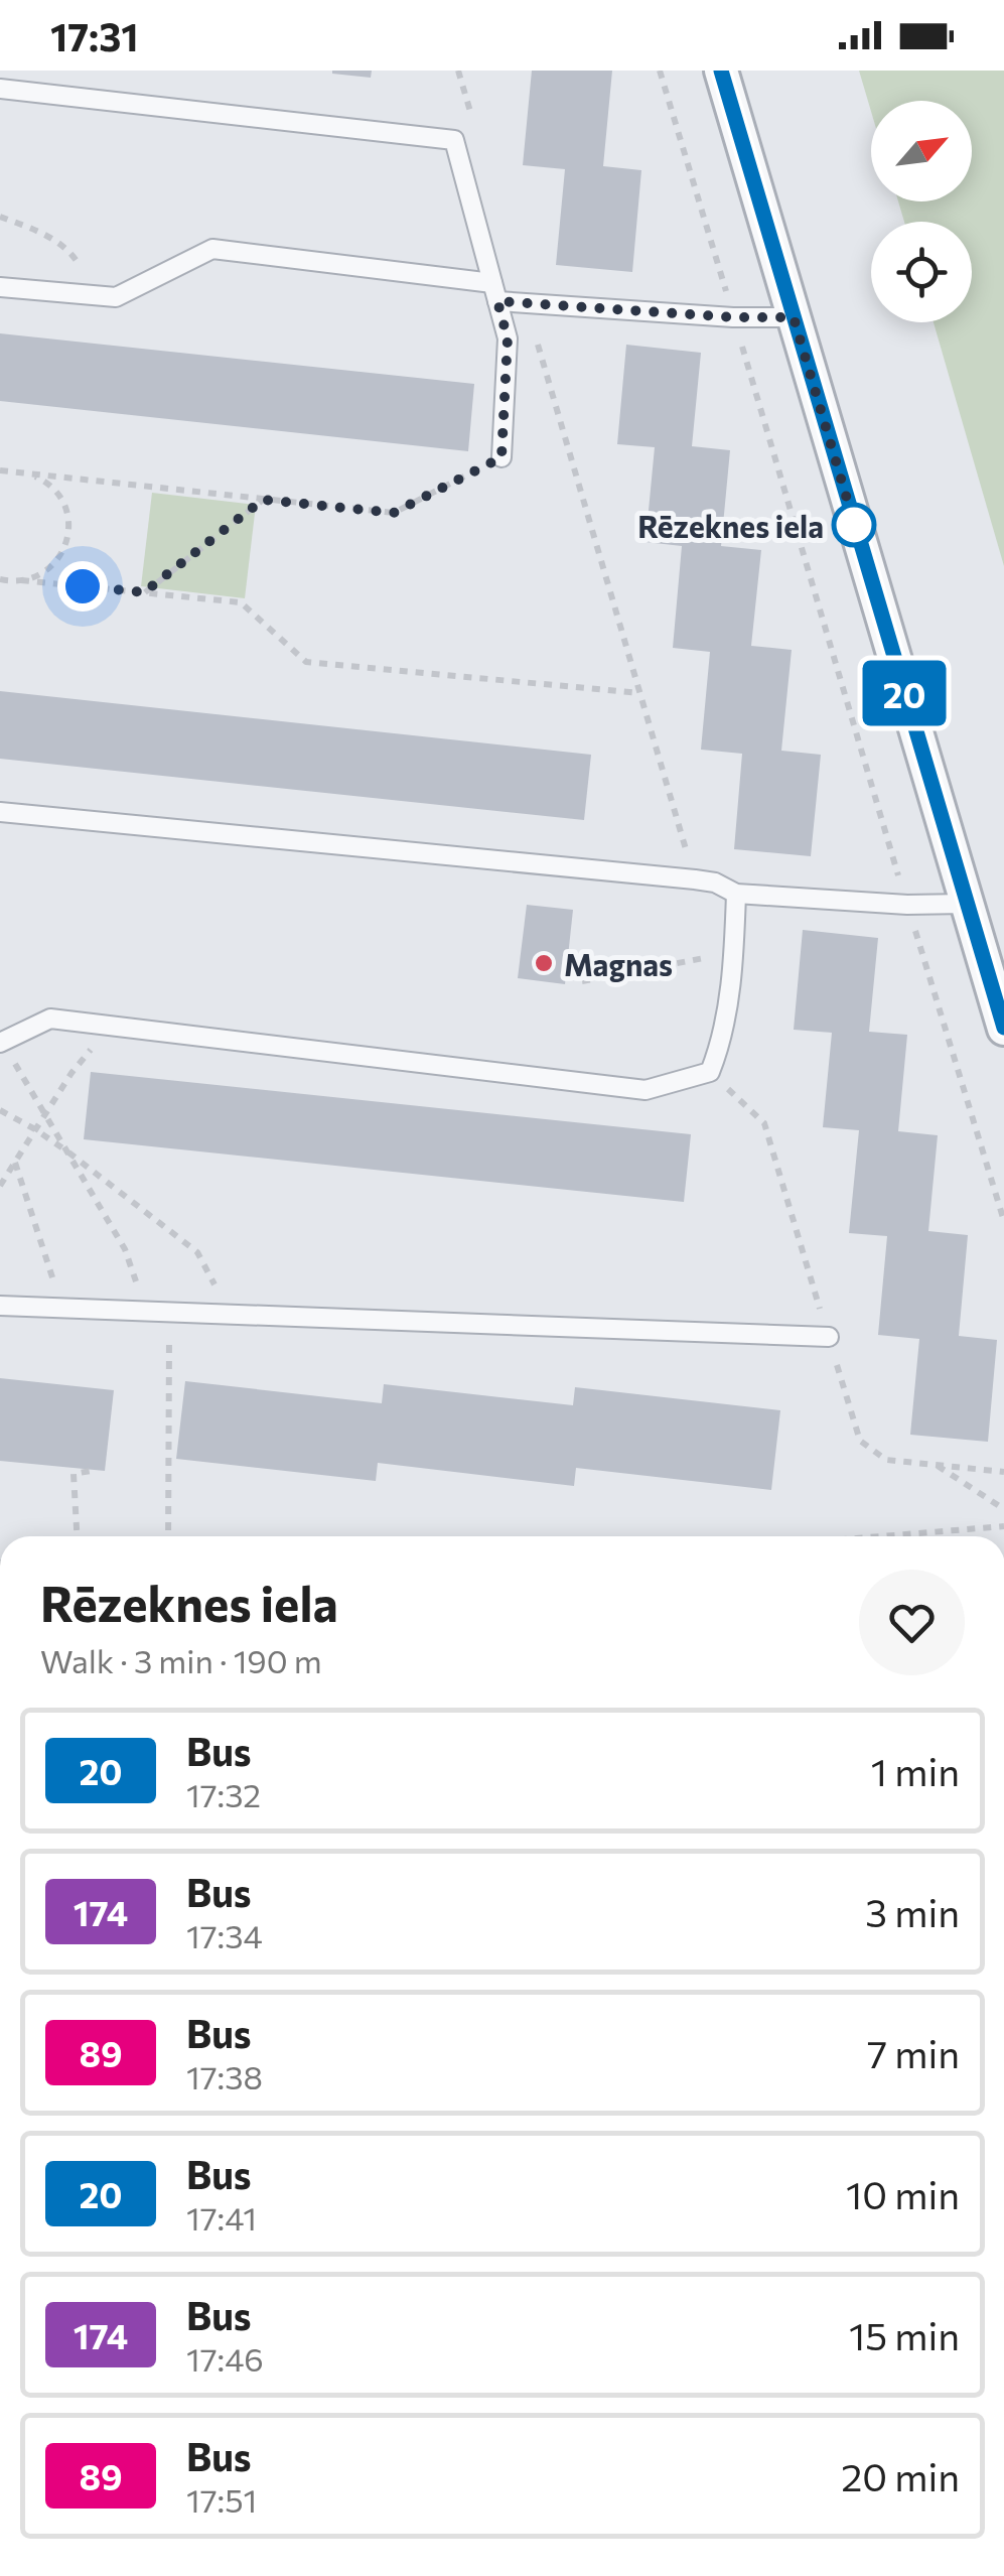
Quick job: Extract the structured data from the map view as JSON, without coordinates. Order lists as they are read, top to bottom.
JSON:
{
  "places": ["Rēzeknes iela", "Magnas"],
  "lines": ["bus line 20"],
  "north": "top right",
  "page": {
    "status": "17:31",
    "on_map": "20",
    "heading": ["Rēzeknes iela", "Walk · 3 min · 190 m"],
    "list": [
      {
        "mark": "20",
        "name": "Bus",
        "note": "17:32",
        "value": "1 min"
      },
      {
        "mark": "174",
        "name": "Bus",
        "note": "17:34",
        "value": "3 min"
      },
      {
        "mark": "89",
        "name": "Bus",
        "note": "17:38",
        "value": "7 min"
      },
      {
        "mark": "20",
        "name": "Bus",
        "note": "17:41",
        "value": "10 min"
      },
      {
        "mark": "174",
        "name": "Bus",
        "note": "17:46",
        "value": "15 min"
      },
      {
        "mark": "89",
        "name": "Bus",
        "note": "17:51",
        "value": "20 min"
      }
    ]
  }
}
